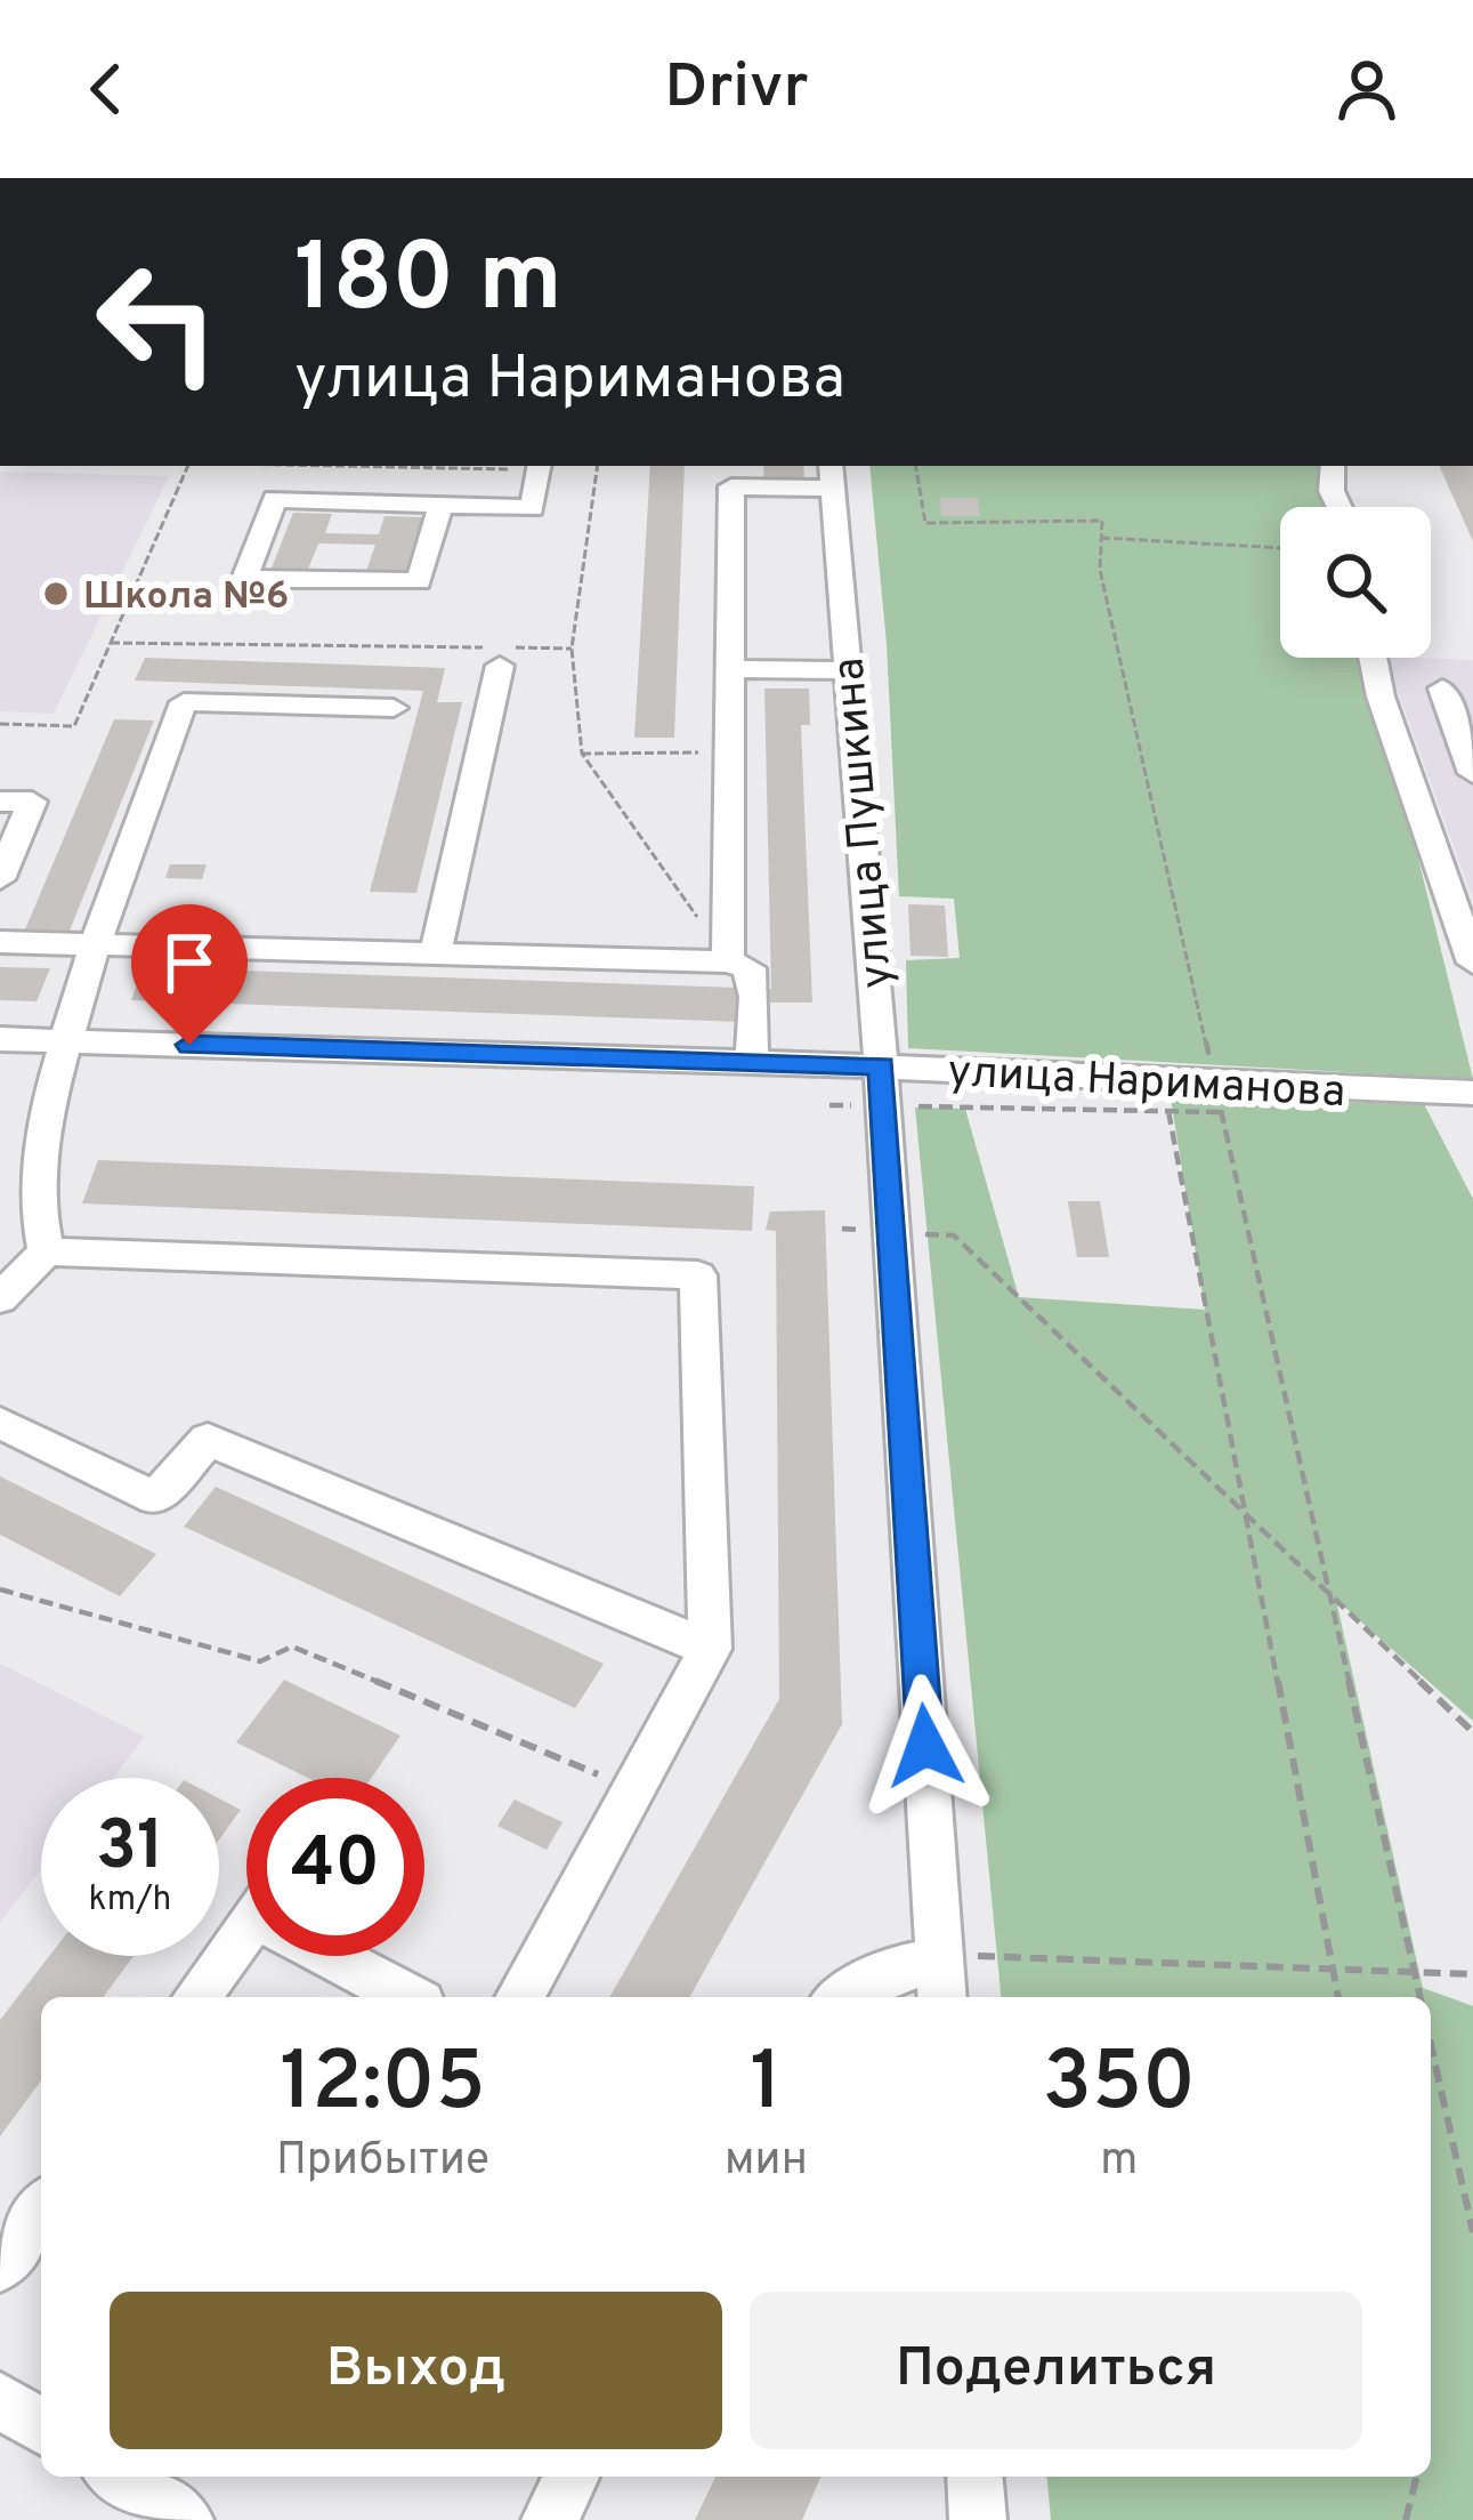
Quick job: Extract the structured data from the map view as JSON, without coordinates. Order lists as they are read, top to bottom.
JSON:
{
  "streets": {
    "street": ["улица Пушкина", "улица Нариманова"]
  },
  "crossings": [
    ["улица Пушкина", "улица Нариманова"]
  ],
  "places": ["Школа №6"],
  "page": {
    "header": "Drivr",
    "turn": ["180 m", "улица Нариманова"],
    "speed": "31 km/h",
    "limit": "40",
    "eta": [
      "12:05",
      "Прибытие",
      "1",
      "мин",
      "350",
      "m"
    ],
    "buttons": ["Выход", "Поделиться"]
  }
}
